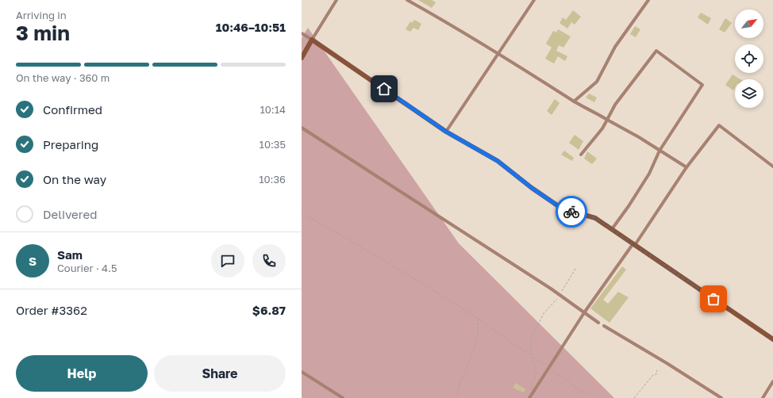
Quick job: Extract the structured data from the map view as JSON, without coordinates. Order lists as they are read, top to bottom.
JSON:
{
  "north": "top right",
  "page": {
    "heading": ["3 min", "Arriving in", "10:46–10:51"],
    "panel": [
      "Sam",
      "Courier · 4.5",
      "Order #3362",
      "$6.87"
    ],
    "bar": "On the way · 360 m",
    "list": [
      ["Confirmed", "10:14"],
      ["Preparing", "10:35"],
      ["On the way", "10:36"],
      "Delivered"
    ],
    "round": "S",
    "buttons": ["Help", "Share"]
  }
}
